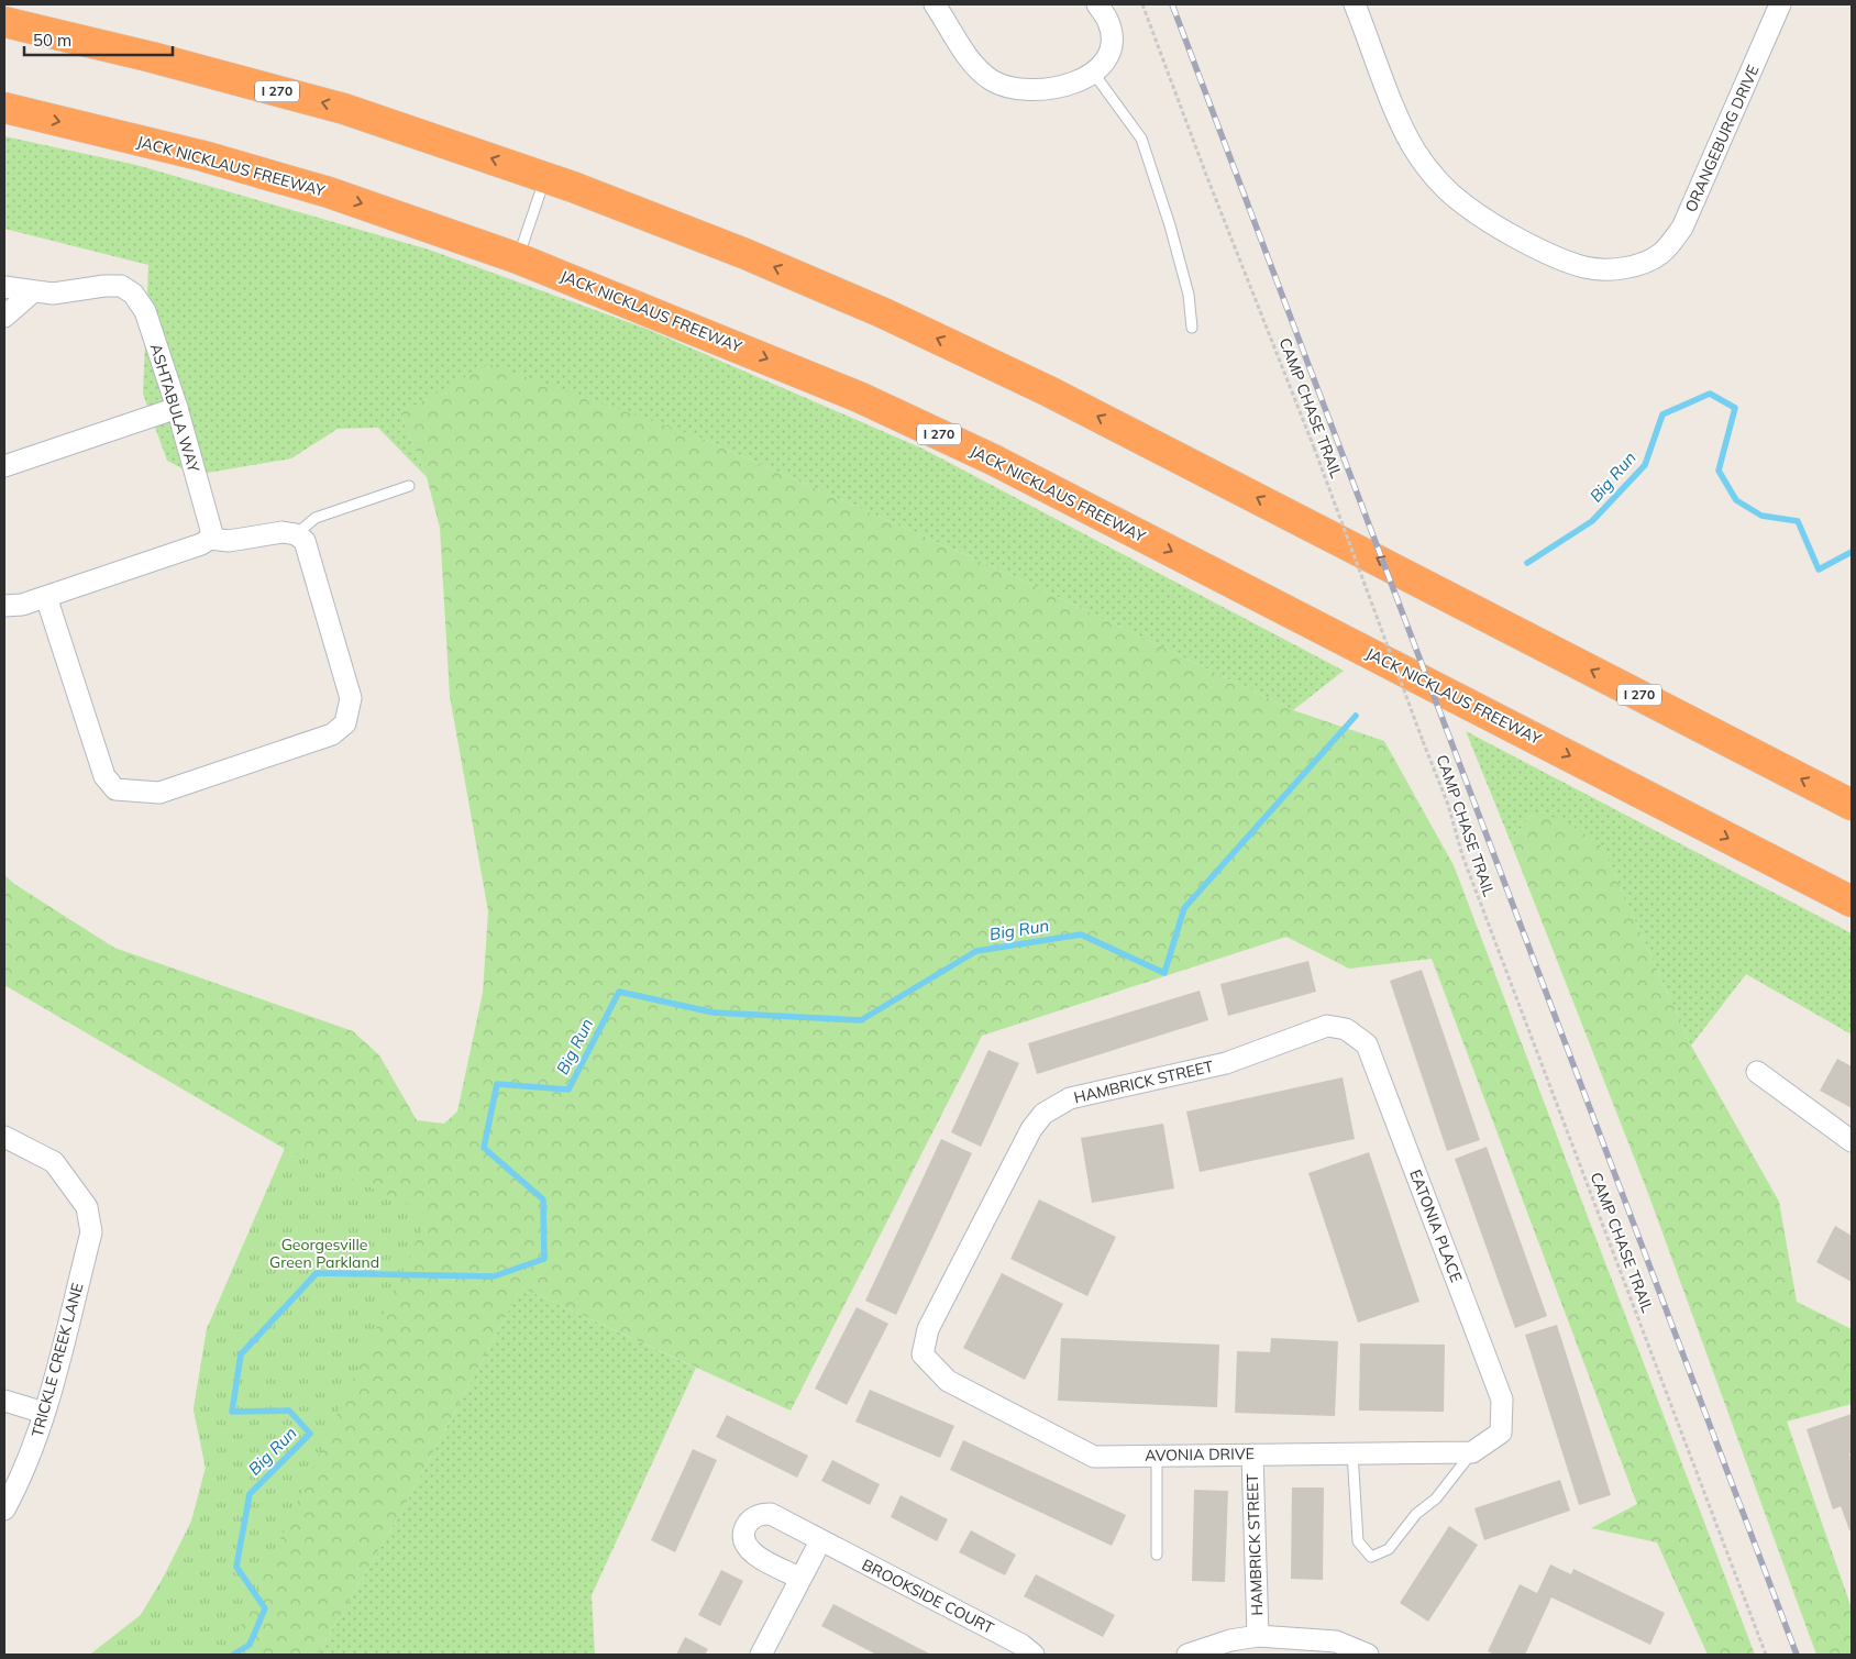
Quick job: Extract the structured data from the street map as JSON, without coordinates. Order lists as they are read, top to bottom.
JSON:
{
  "streets": {
    "highway": ["I 270", "JACK NICKLAUS FREEWAY"],
    "street": [
      "ORANGEBURG DRIVE",
      "ASHTABULA WAY",
      "HAMBRICK STREET",
      "EATONIA PLACE",
      "TRICKLE CREEK LANE",
      "AVONIA DRIVE",
      "BROOKSIDE COURT"
    ],
    "path": ["CAMP CHASE TRAIL"]
  },
  "crossings": [
    ["HAMBRICK STREET", "EATONIA PLACE"],
    ["HAMBRICK STREET", "AVONIA DRIVE"],
    ["EATONIA PLACE", "AVONIA DRIVE"]
  ],
  "water": ["Big Run"],
  "parks": ["Georgesville Green Parkland"],
  "scale_bar": "50 m"
}
